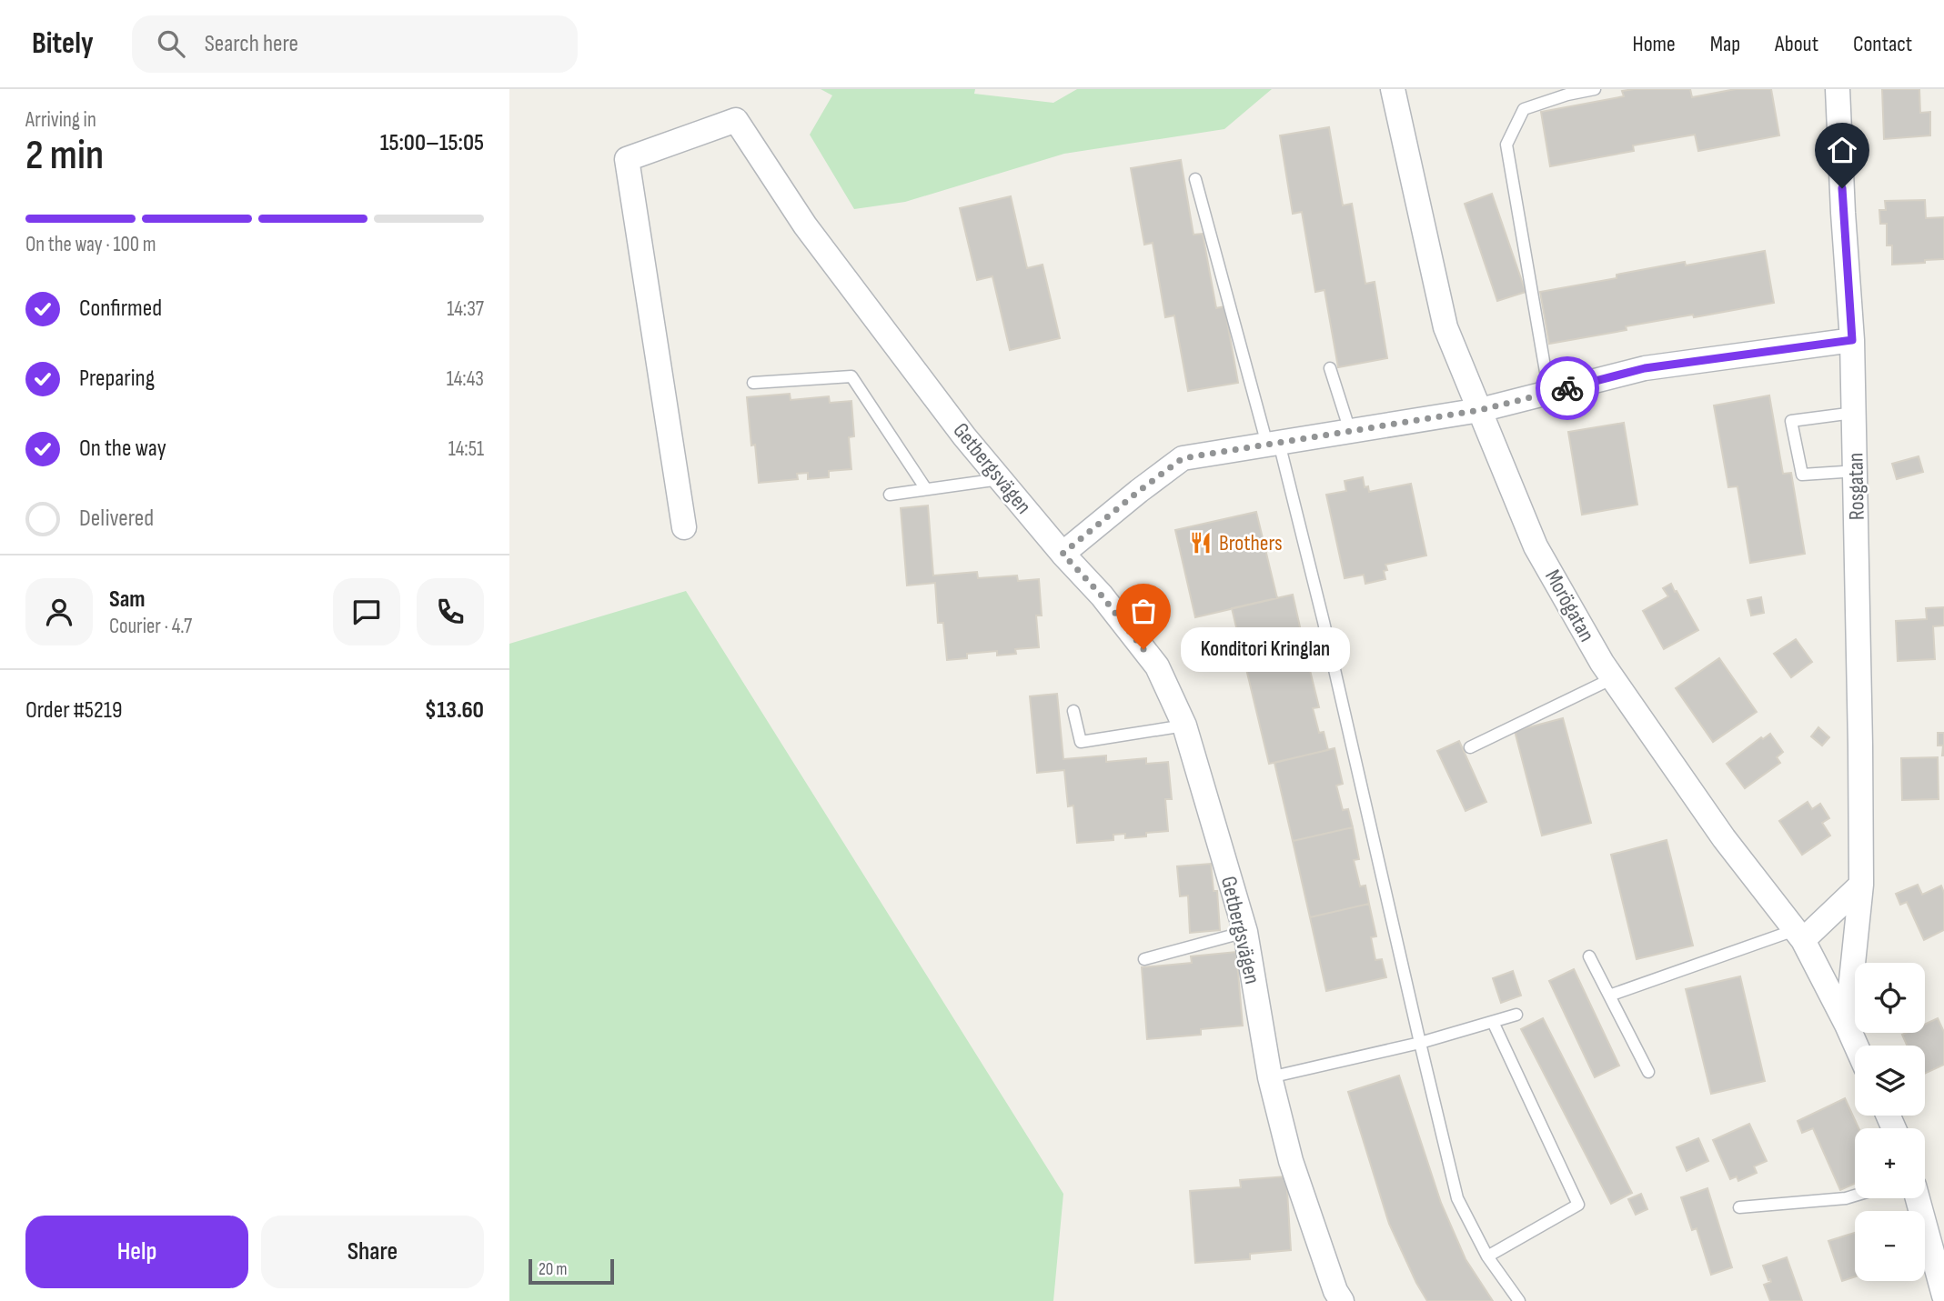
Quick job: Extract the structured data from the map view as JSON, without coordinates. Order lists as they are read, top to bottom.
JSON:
{
  "streets": {
    "street": ["Getbergsvägen", "Rosgatan", "Morögatan"]
  },
  "crossings": [
    ["Rosgatan", "Morögatan"]
  ],
  "places": {
    "restaurant": ["Brothers"],
    "other": ["Konditori Kringlan"]
  },
  "scale_bar": "20 m",
  "page": {
    "header": "Bitely",
    "search": "Search here",
    "nav": [
      "Home",
      "Map",
      "About",
      "Contact"
    ],
    "heading": ["2 min", "Arriving in", "15:00–15:05"],
    "panel": [
      "Sam",
      "Courier · 4.7",
      "Order #5219",
      "$13.60"
    ],
    "bar": "On the way · 100 m",
    "list": [
      ["Confirmed", "14:37"],
      ["Preparing", "14:43"],
      ["On the way", "14:51"],
      "Delivered"
    ],
    "bubble": "Konditori Kringlan",
    "map_buttons": ["+", "−"],
    "buttons": ["Help", "Share"],
    "scale": "20 m"
  }
}
